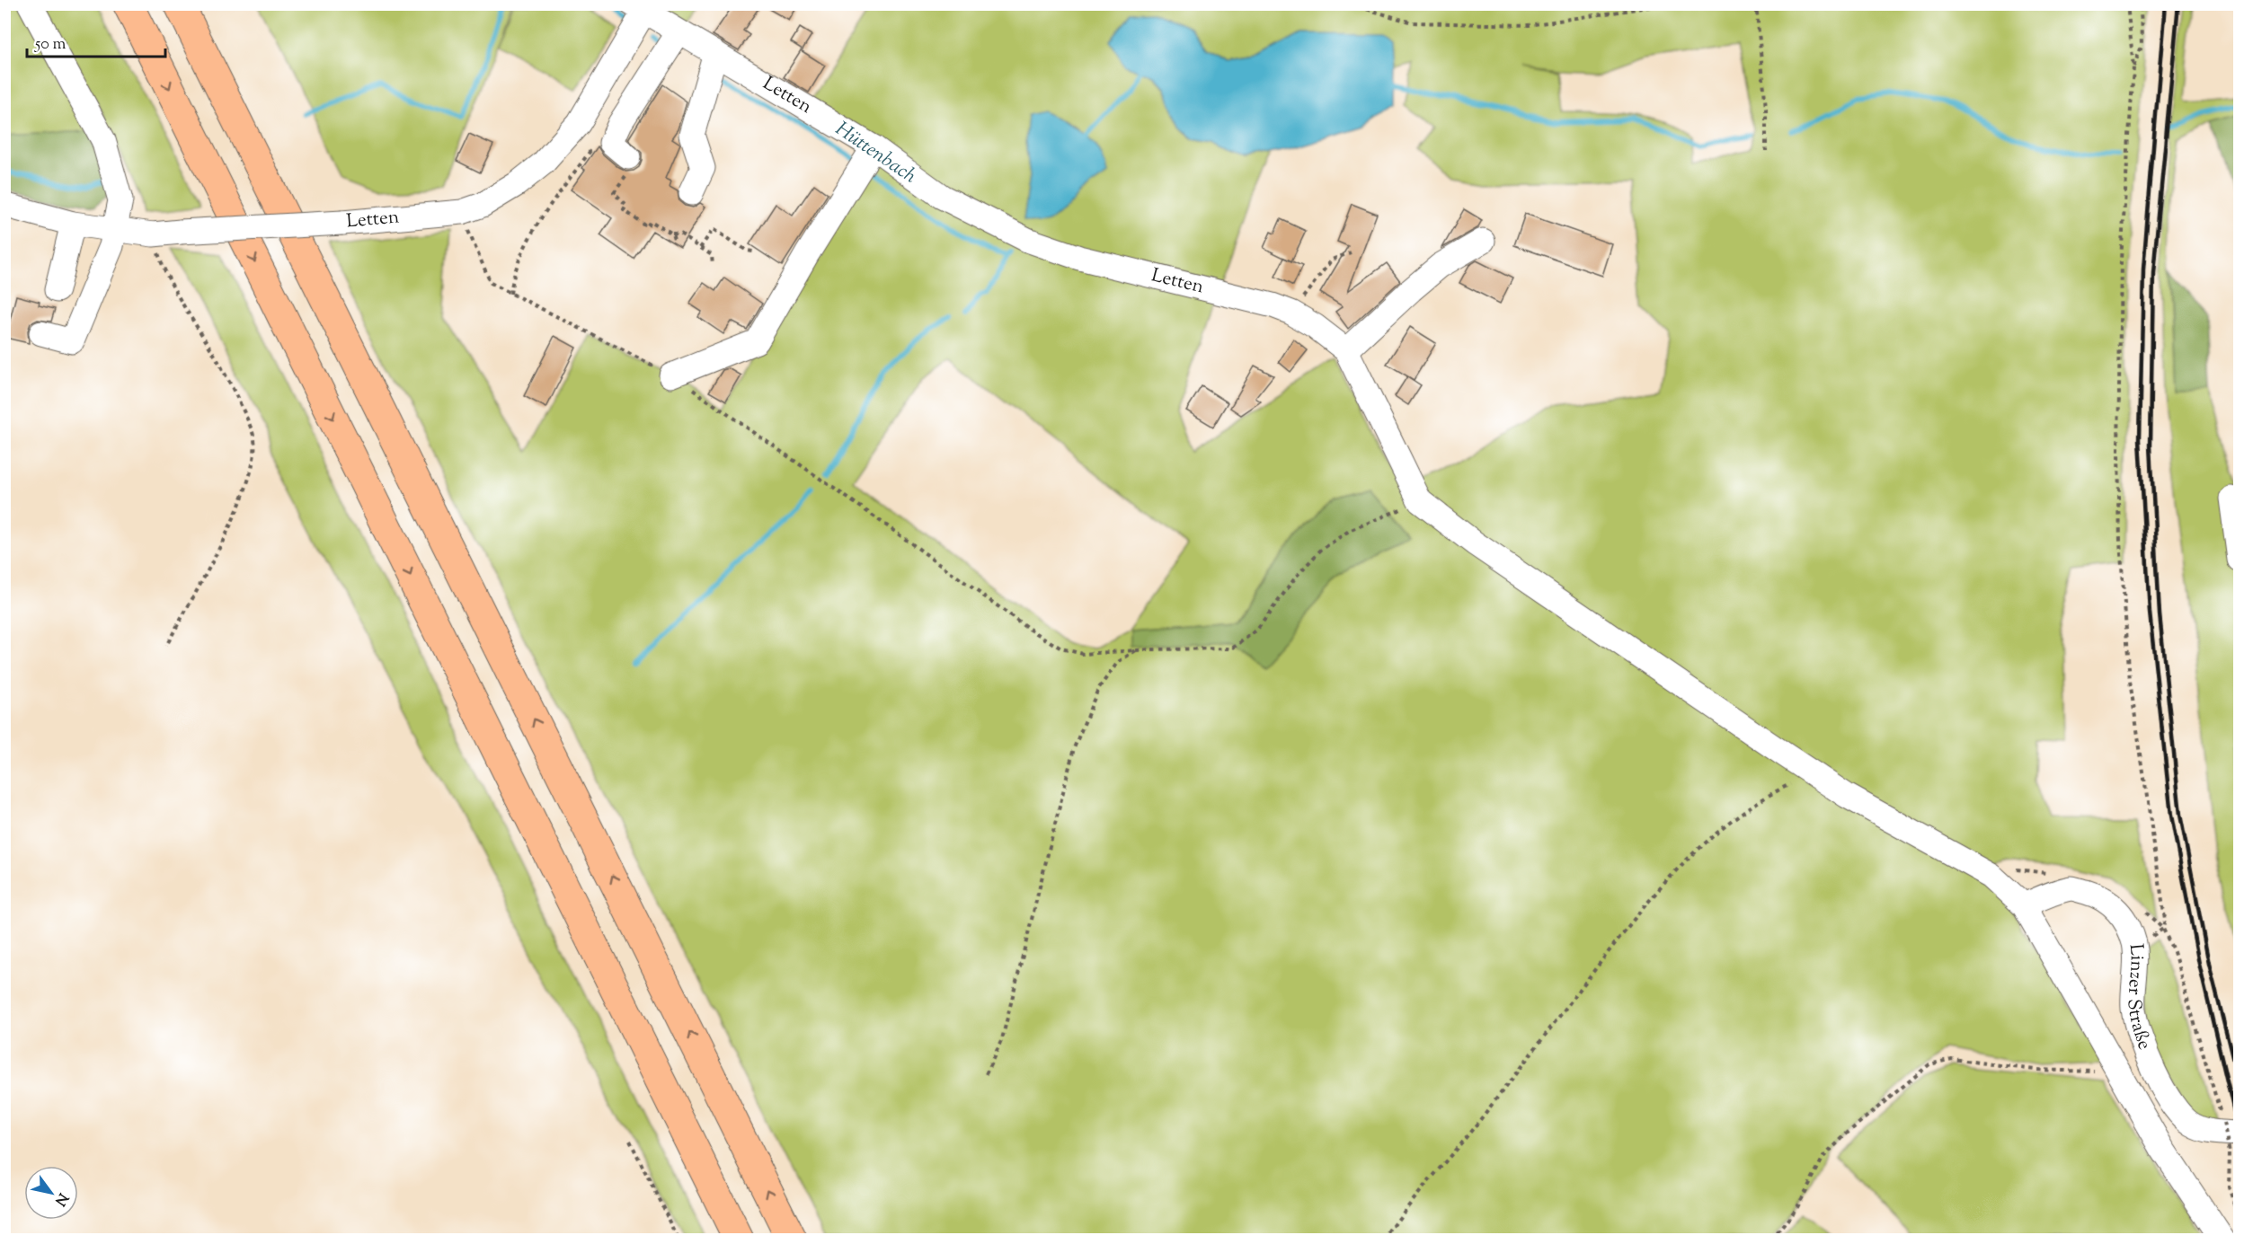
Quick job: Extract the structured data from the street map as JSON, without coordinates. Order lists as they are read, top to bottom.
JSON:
{
  "streets": {
    "street": ["Letten", "Linzer Straße"]
  },
  "crossings": [
    ["Letten", "Linzer Straße"]
  ],
  "water": ["Hüttenbach"],
  "scale_bar": "50 m",
  "north": "bottom right"
}
